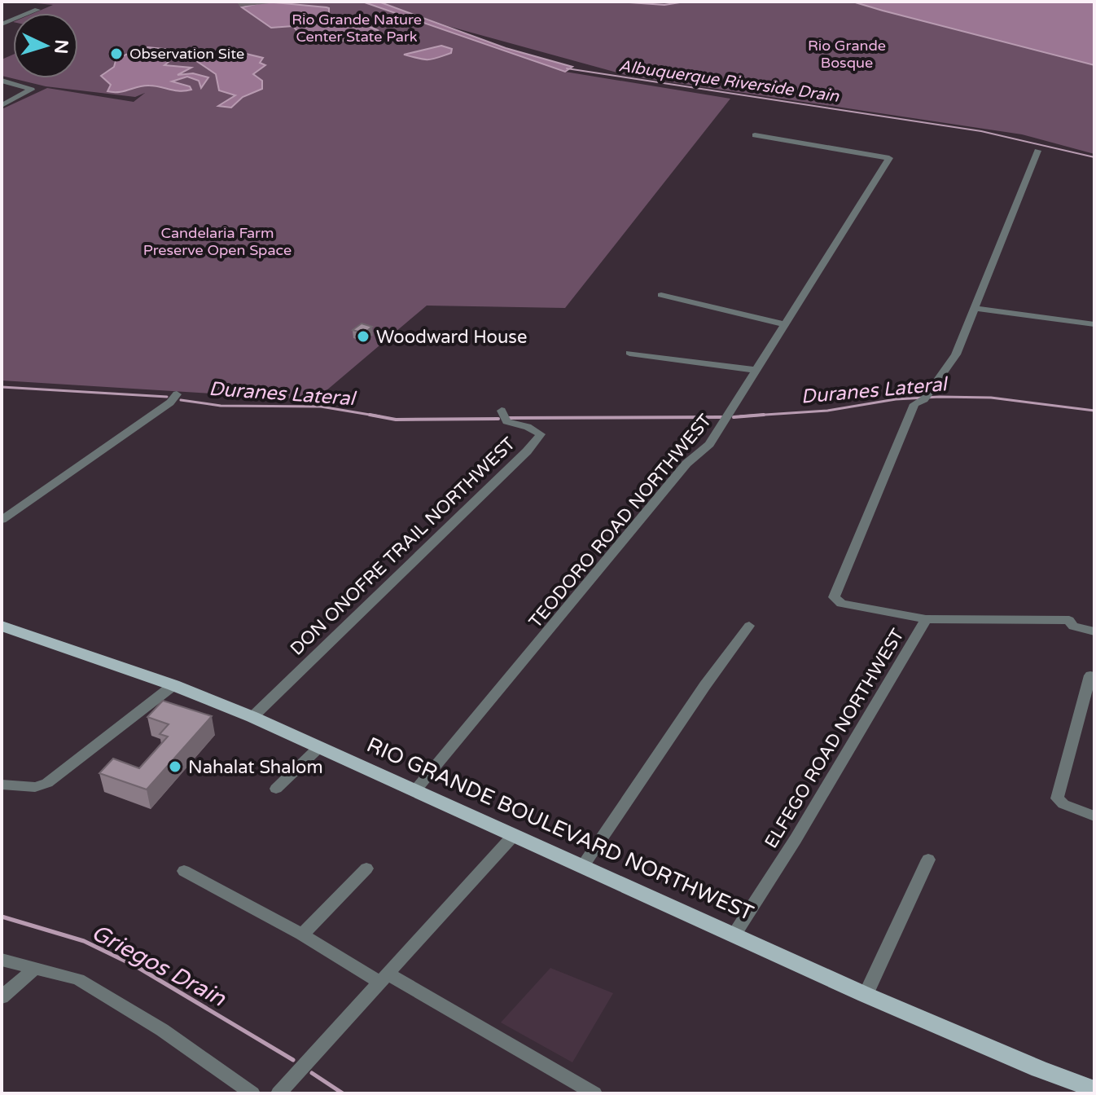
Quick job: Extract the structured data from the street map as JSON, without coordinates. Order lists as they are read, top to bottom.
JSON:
{
  "streets": {
    "main road": ["RIO GRANDE BOULEVARD NORTHWEST"],
    "street": ["TEODORO ROAD NORTHWEST", "DON ONOFRE TRAIL NORTHWEST", "ELFEGO ROAD NORTHWEST"]
  },
  "crossings": [
    ["TEODORO ROAD NORTHWEST", "RIO GRANDE BOULEVARD NORTHWEST"],
    ["DON ONOFRE TRAIL NORTHWEST", "RIO GRANDE BOULEVARD NORTHWEST"],
    ["ELFEGO ROAD NORTHWEST", "RIO GRANDE BOULEVARD NORTHWEST"]
  ],
  "water": ["Albuquerque Riverside Drain", "Duranes Lateral", "Griegos Drain"],
  "parks": ["Rio Grande Nature Center State Park", "Rio Grande Bosque", "Candelaria Farm Preserve Open Space"],
  "places": ["Observation Site", "Woodward House", "Nahalat Shalom"],
  "north": "right"
}
